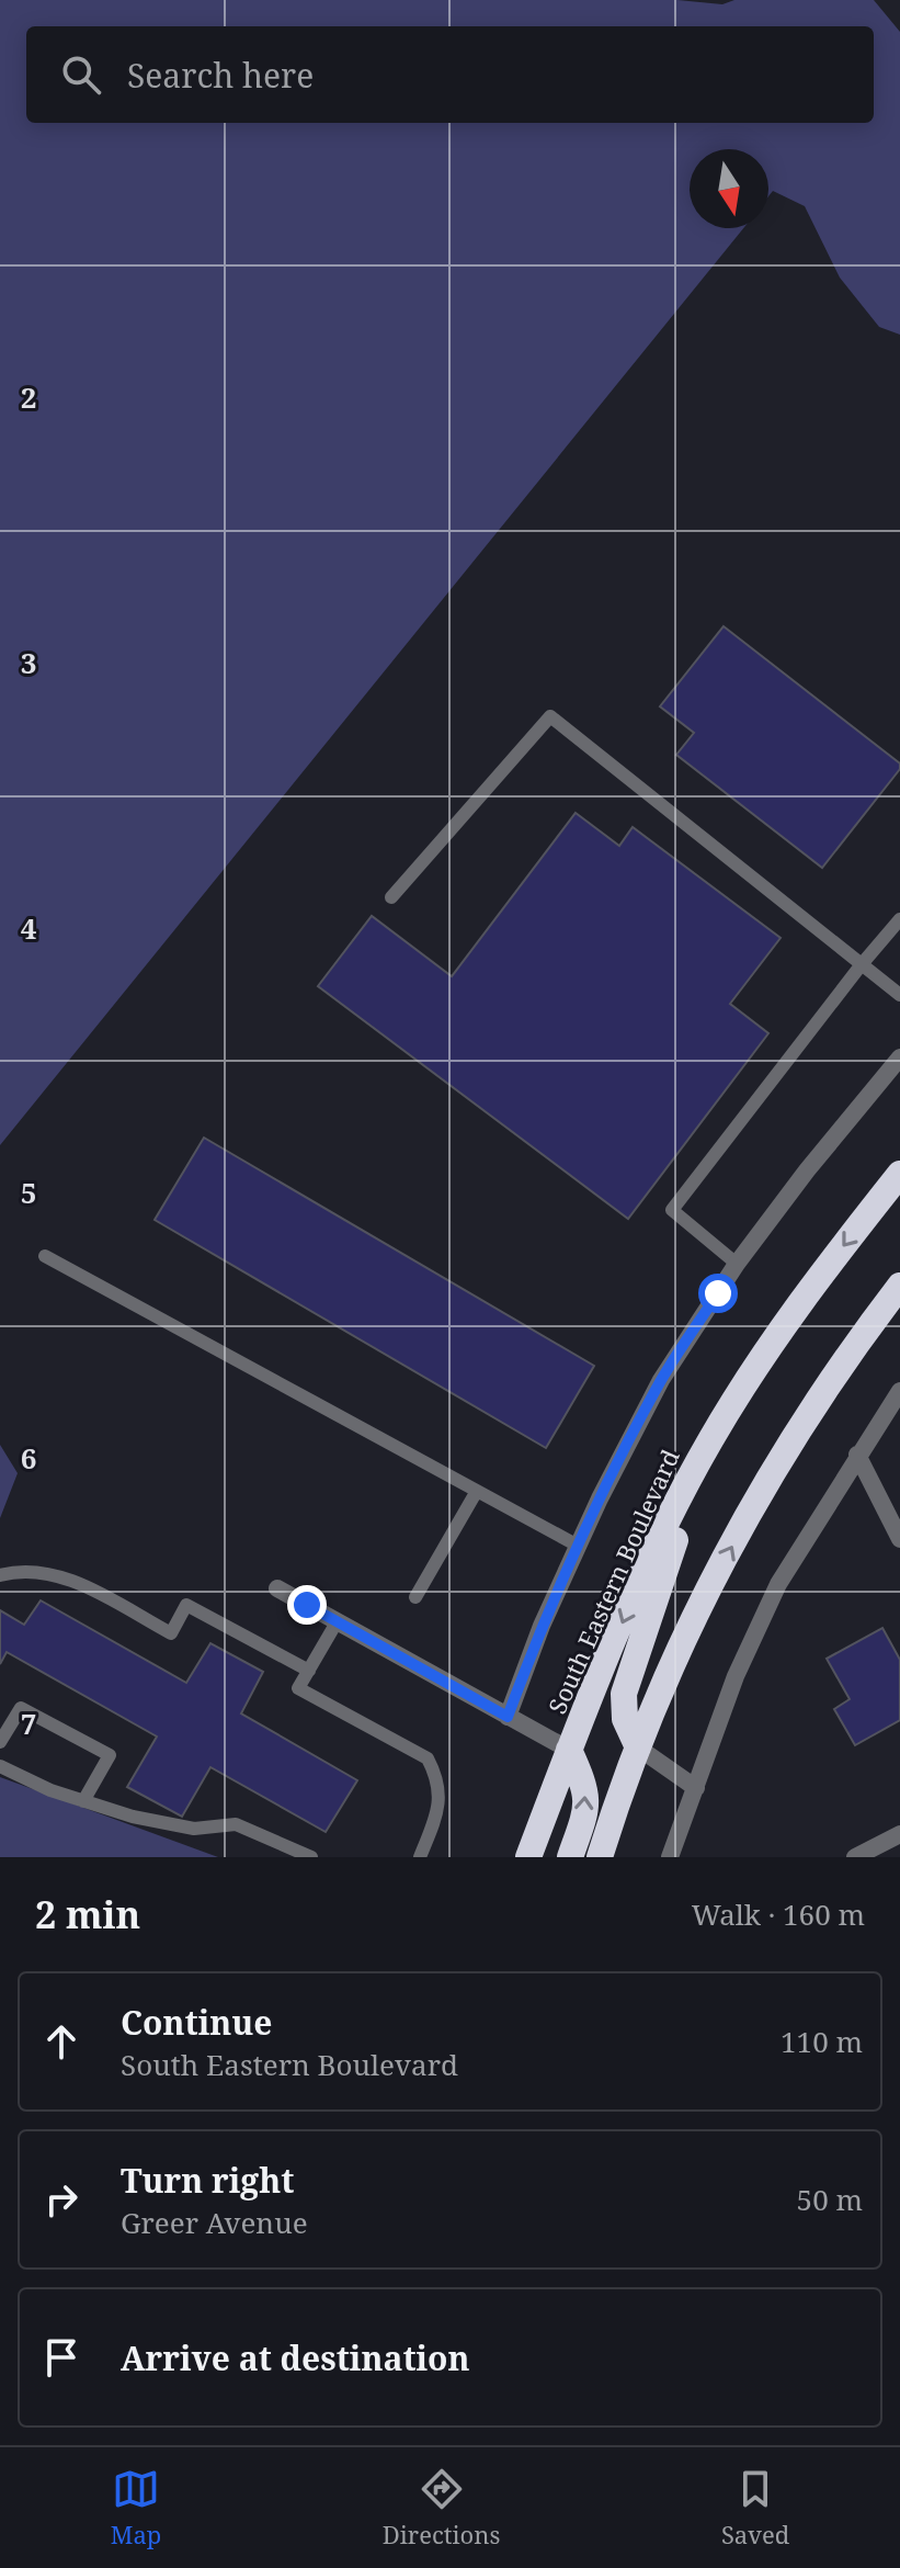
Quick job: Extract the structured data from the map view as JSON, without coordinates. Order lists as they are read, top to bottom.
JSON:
{
  "streets": {
    "highway": ["South Eastern Boulevard"]
  },
  "north": "bottom",
  "page": {
    "search": "Search here",
    "heading": ["2 min", "Walk · 160 m"],
    "list": [
      ["Continue", "South Eastern Boulevard", "110 m"],
      ["Turn right", "Greer Avenue", "50 m"],
      "Arrive at destination"
    ],
    "nav": ["Map", "Directions", "Saved"]
  },
  "grid": {
    "rows": [
      "2",
      "3",
      "4",
      "5",
      "6",
      "7"
    ]
  }
}
